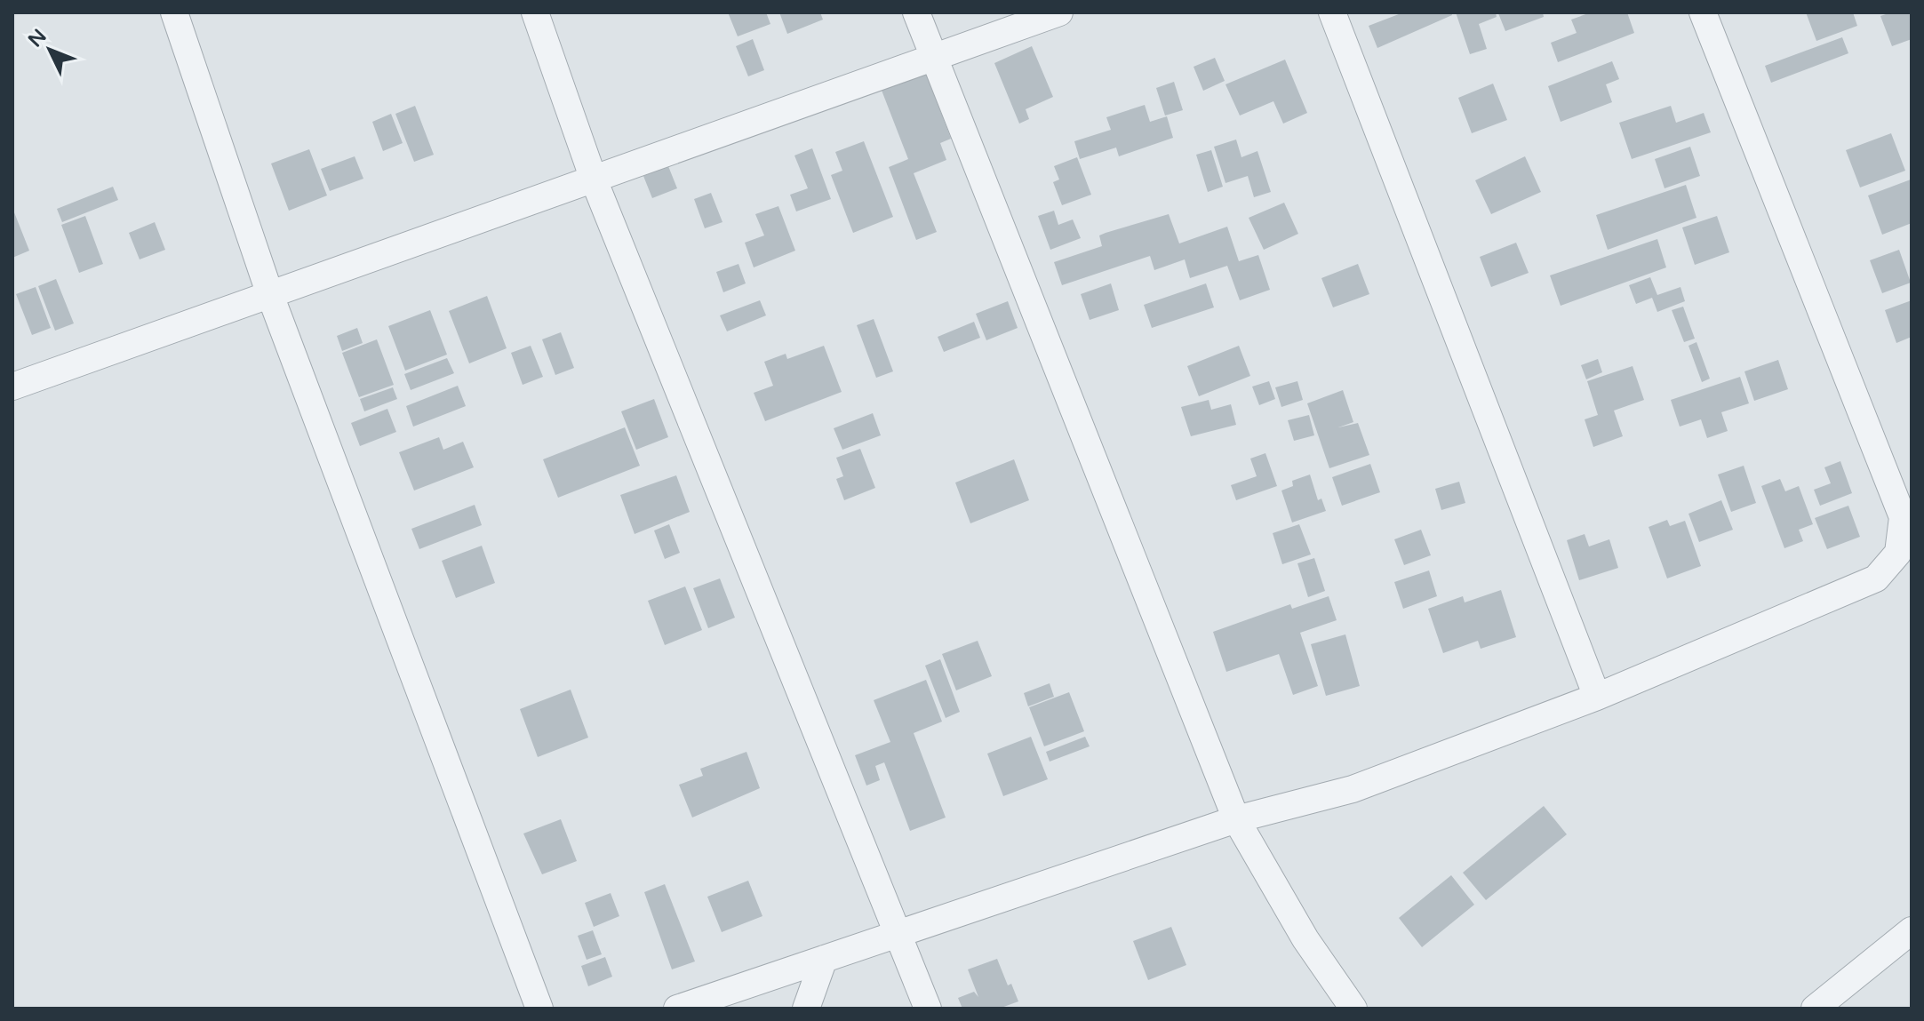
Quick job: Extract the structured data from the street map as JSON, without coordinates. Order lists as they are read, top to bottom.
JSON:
{
  "north": "top left"
}
